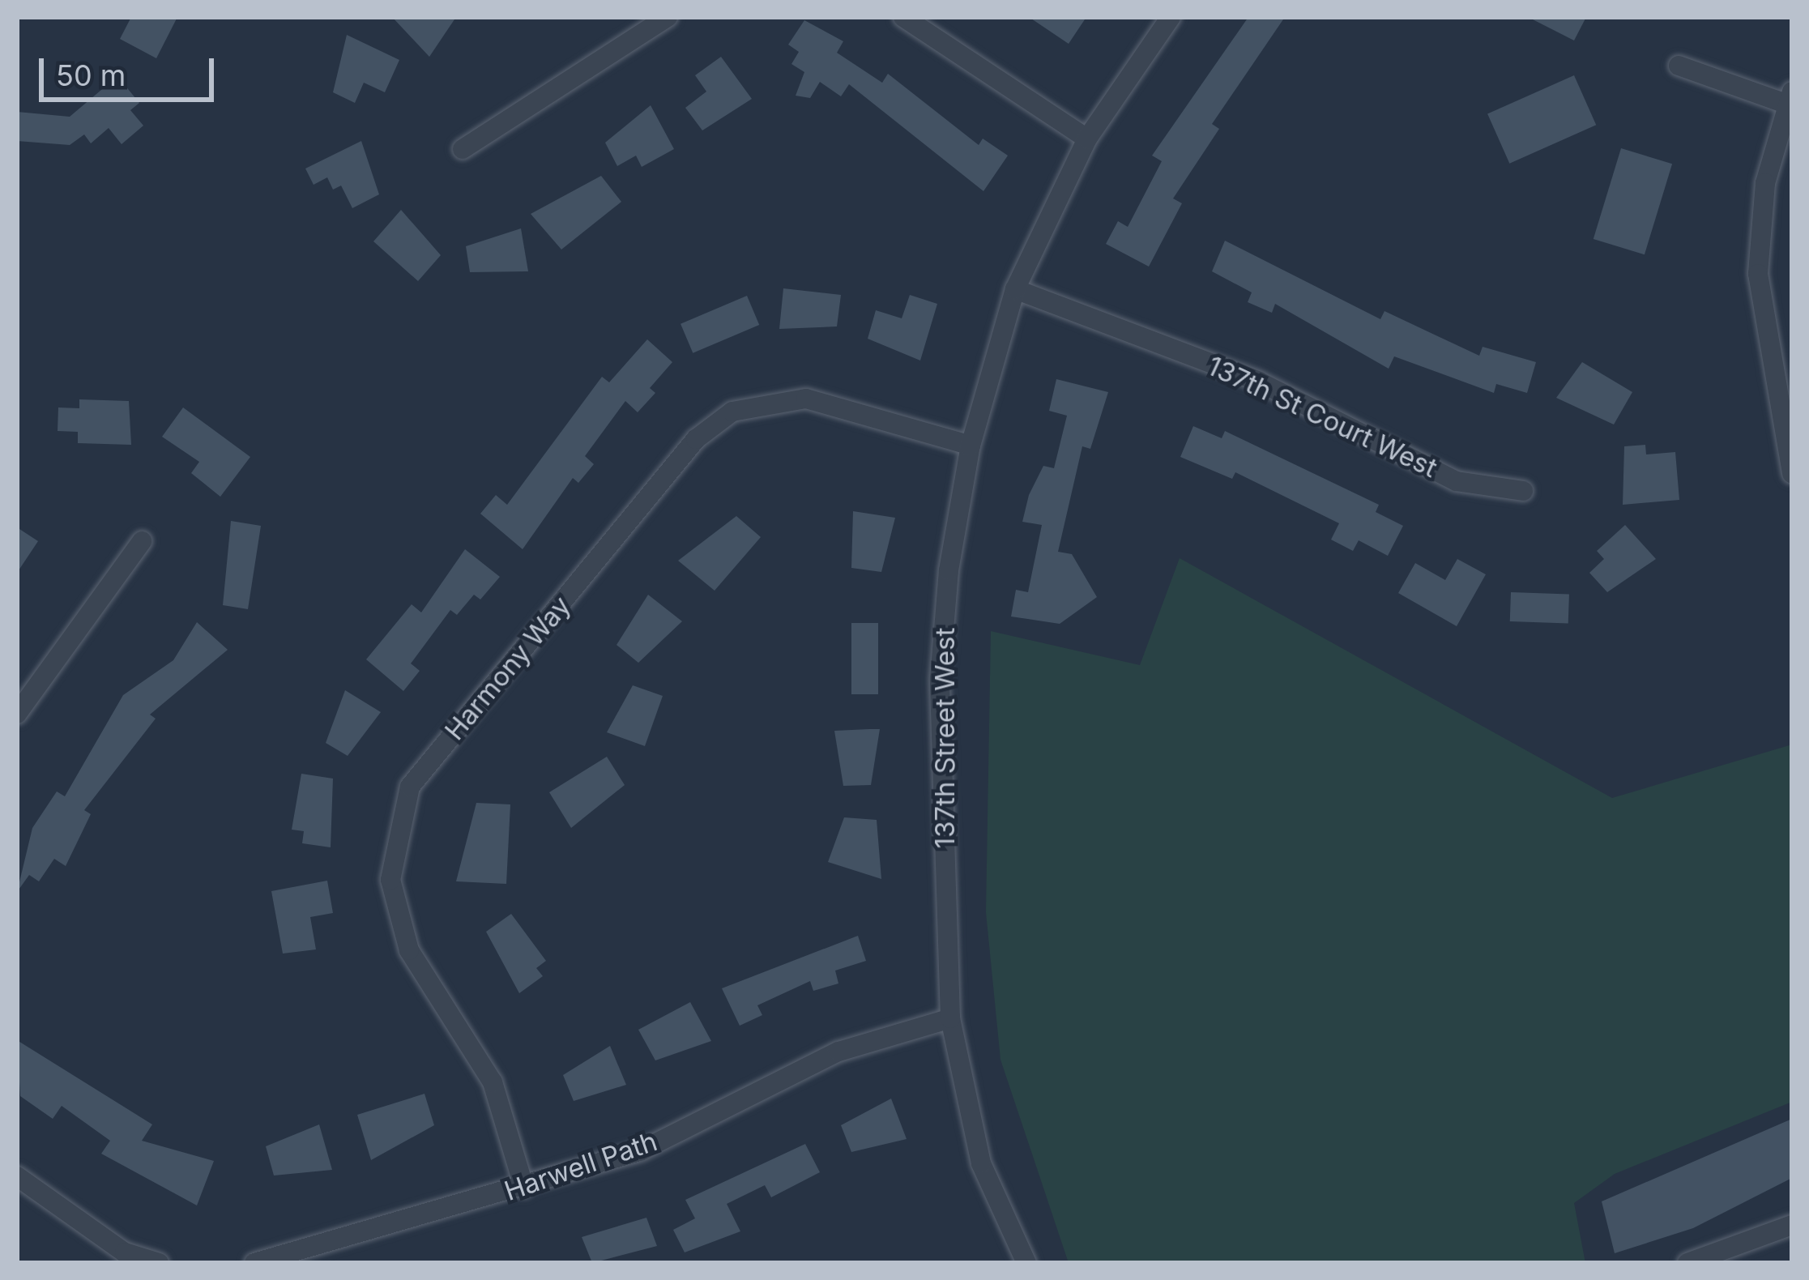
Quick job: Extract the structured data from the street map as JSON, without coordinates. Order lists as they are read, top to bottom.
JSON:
{
  "streets": {
    "street": [
      "137th St Court West",
      "Harmony Way",
      "137th Street West",
      "Harwell Path"
    ]
  },
  "crossings": [
    ["137th St Court West", "137th Street West"],
    ["Harmony Way", "137th Street West"],
    ["Harmony Way", "Harwell Path"],
    ["137th Street West", "Harwell Path"]
  ],
  "scale_bar": "50 m"
}
